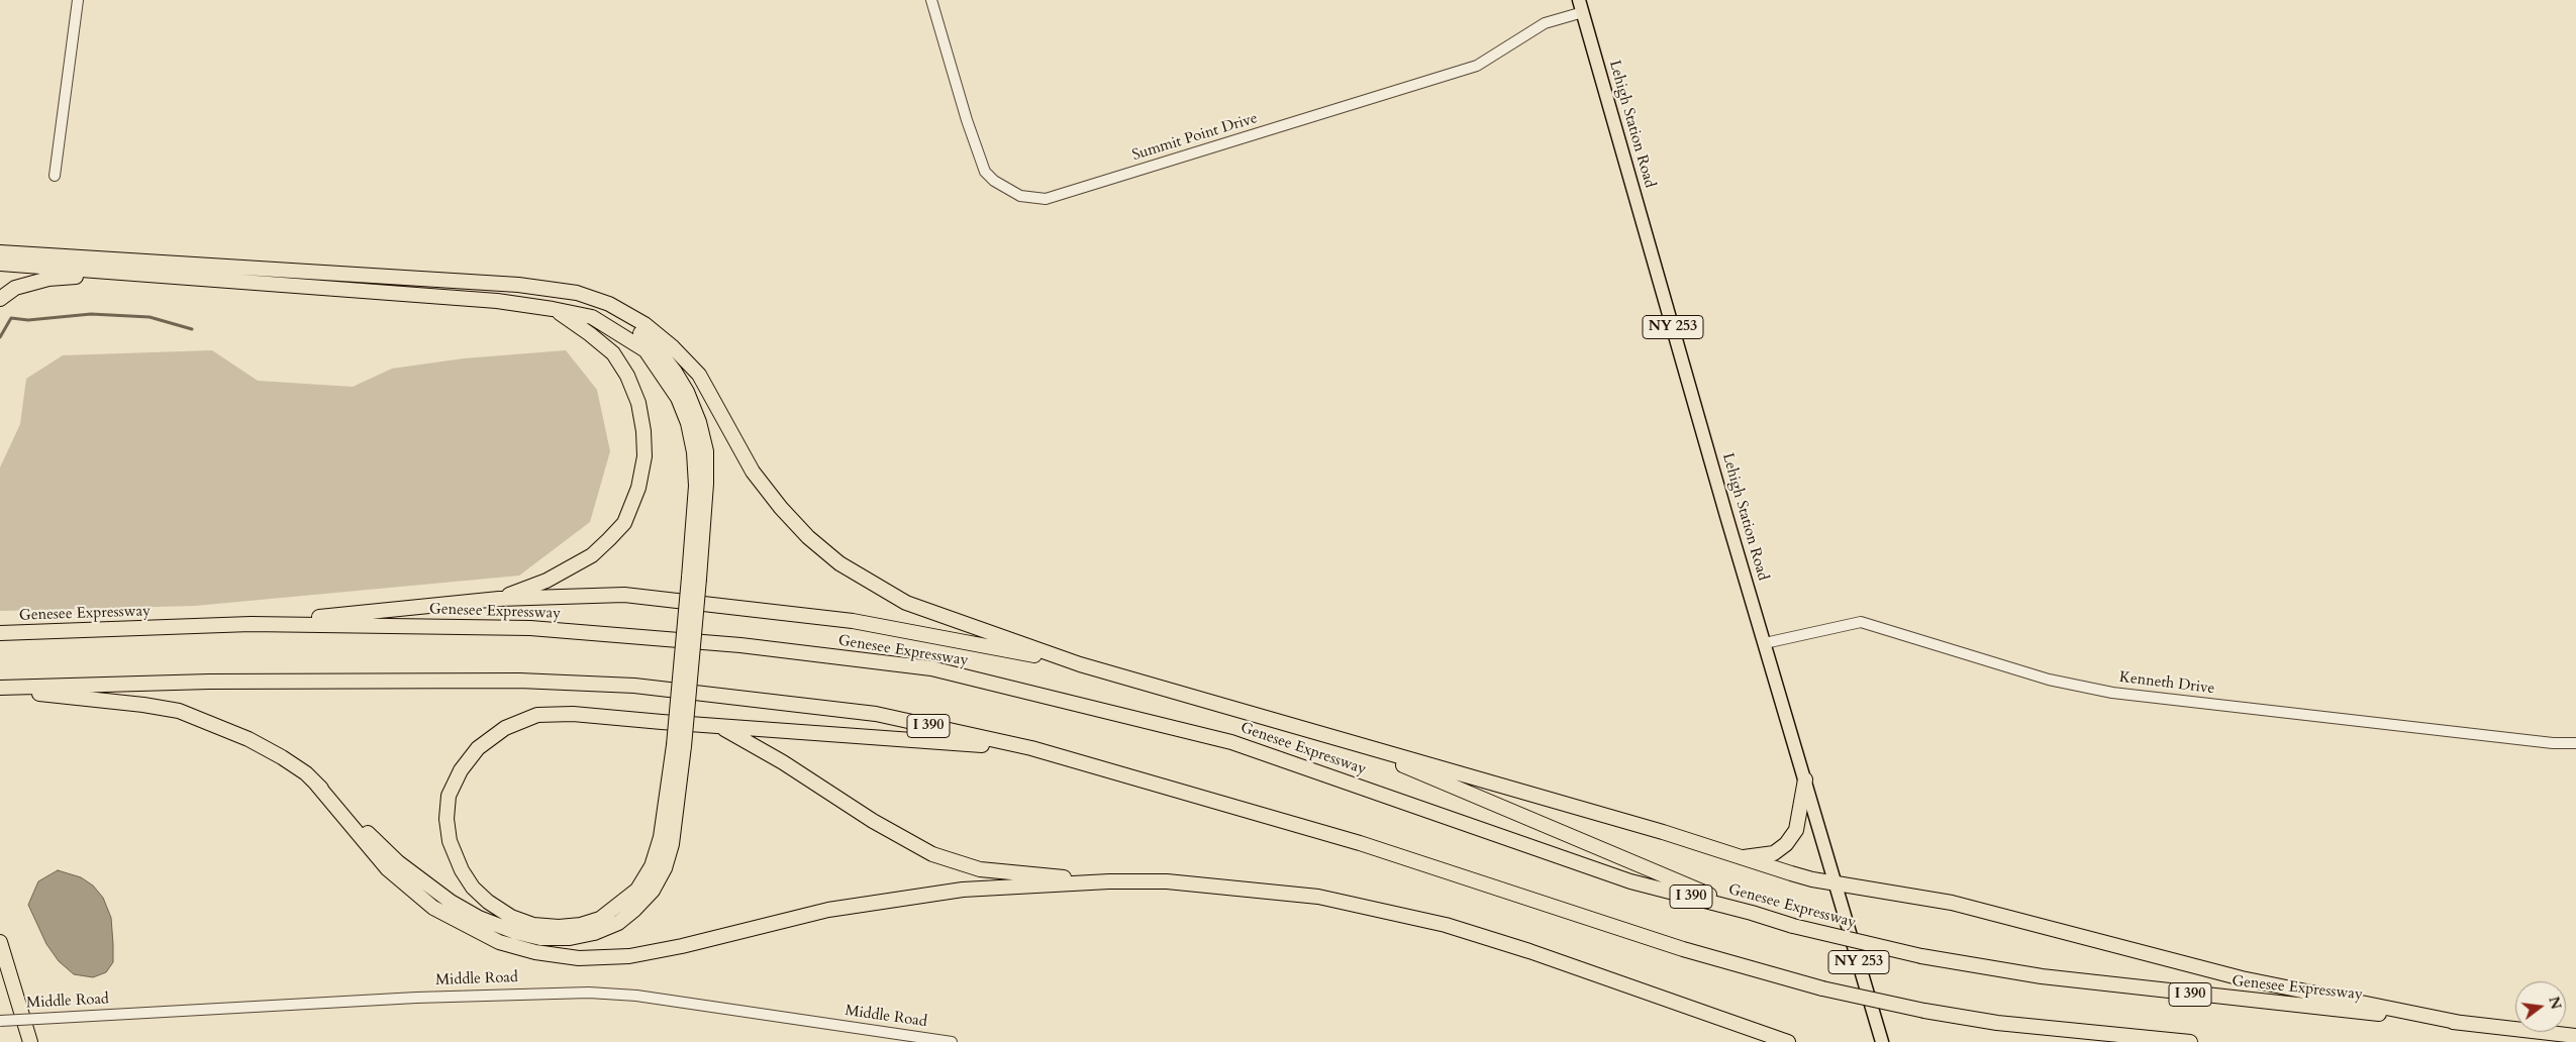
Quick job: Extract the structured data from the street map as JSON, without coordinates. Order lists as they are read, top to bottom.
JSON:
{
  "streets": {
    "highway": ["Genesee Expressway", "I 390"],
    "main road": ["Lehigh Station Road", "NY 253"],
    "street": ["Summit Point Drive", "Kenneth Drive", "Middle Road"]
  },
  "crossings": [
    ["Lehigh Station Road", "Summit Point Drive"],
    ["Lehigh Station Road", "Kenneth Drive"]
  ],
  "north": "right"
}
